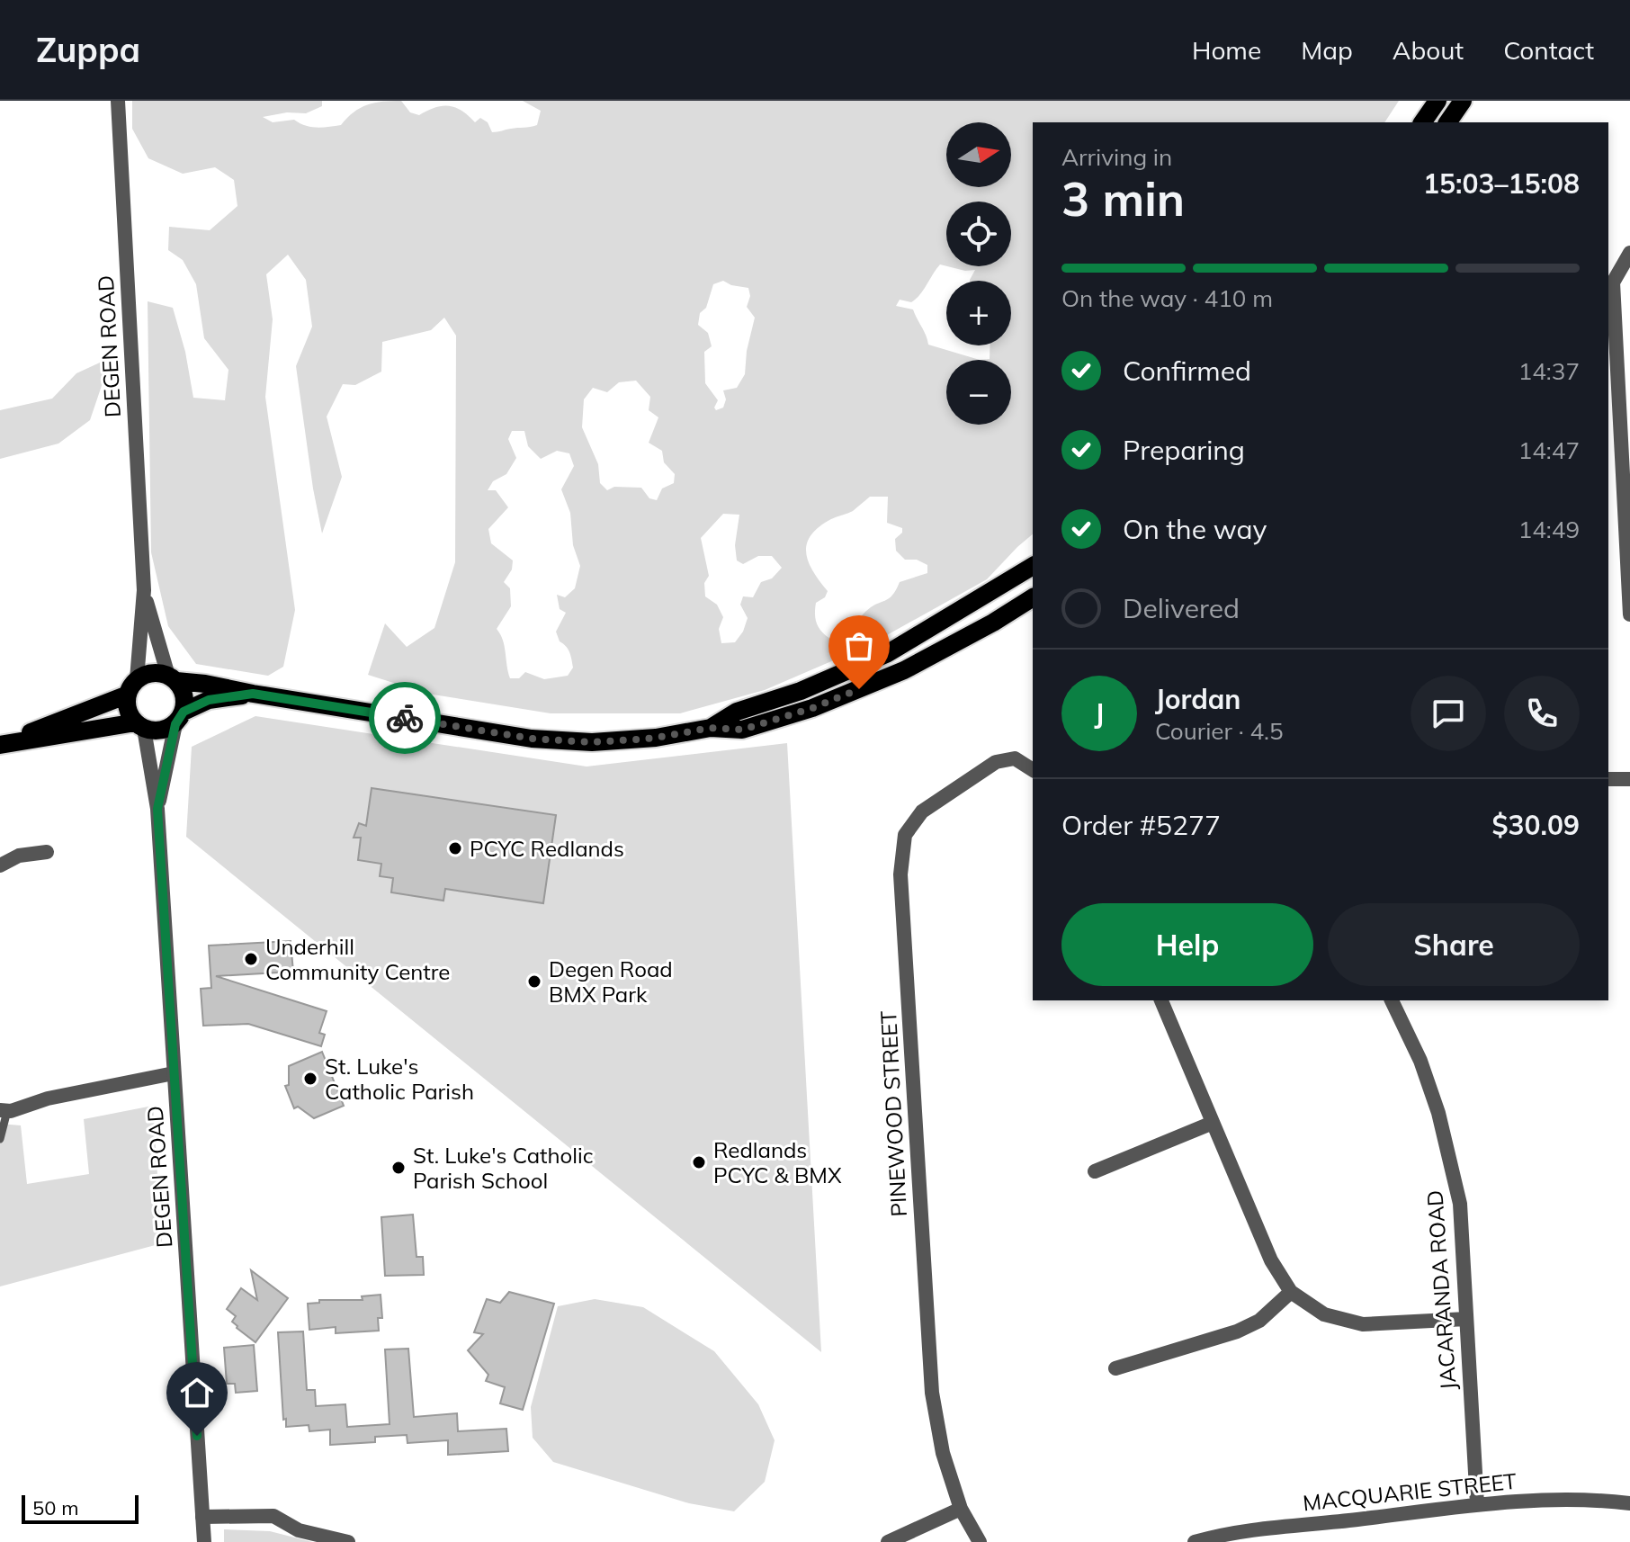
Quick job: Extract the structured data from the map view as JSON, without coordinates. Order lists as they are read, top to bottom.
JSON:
{
  "streets": {
    "street": [
      "DEGEN ROAD",
      "PINEWOOD STREET",
      "JACARANDA ROAD",
      "MACQUARIE STREET"
    ]
  },
  "crossings": [
    ["JACARANDA ROAD", "MACQUARIE STREET"]
  ],
  "places": [
    "PCYC Redlands",
    "Underhill Community Centre",
    "Degen Road BMX Park",
    "St. Luke's Catholic Parish",
    "Redlands PCYC & BMX",
    "St. Luke's Catholic Parish School"
  ],
  "scale_bar": "50 m",
  "north": "right",
  "page": {
    "header": "Zuppa",
    "nav": [
      "Home",
      "Map",
      "About",
      "Contact"
    ],
    "map_buttons": ["+", "−"],
    "heading": ["3 min", "Arriving in", "15:03–15:08"],
    "panel": [
      "Jordan",
      "Courier · 4.5",
      "Order #5277",
      "$30.09"
    ],
    "bar": "On the way · 410 m",
    "list": [
      ["Confirmed", "14:37"],
      ["Preparing", "14:47"],
      ["On the way", "14:49"],
      "Delivered"
    ],
    "round": "J",
    "buttons": ["Help", "Share"],
    "scale": "50 m"
  }
}
